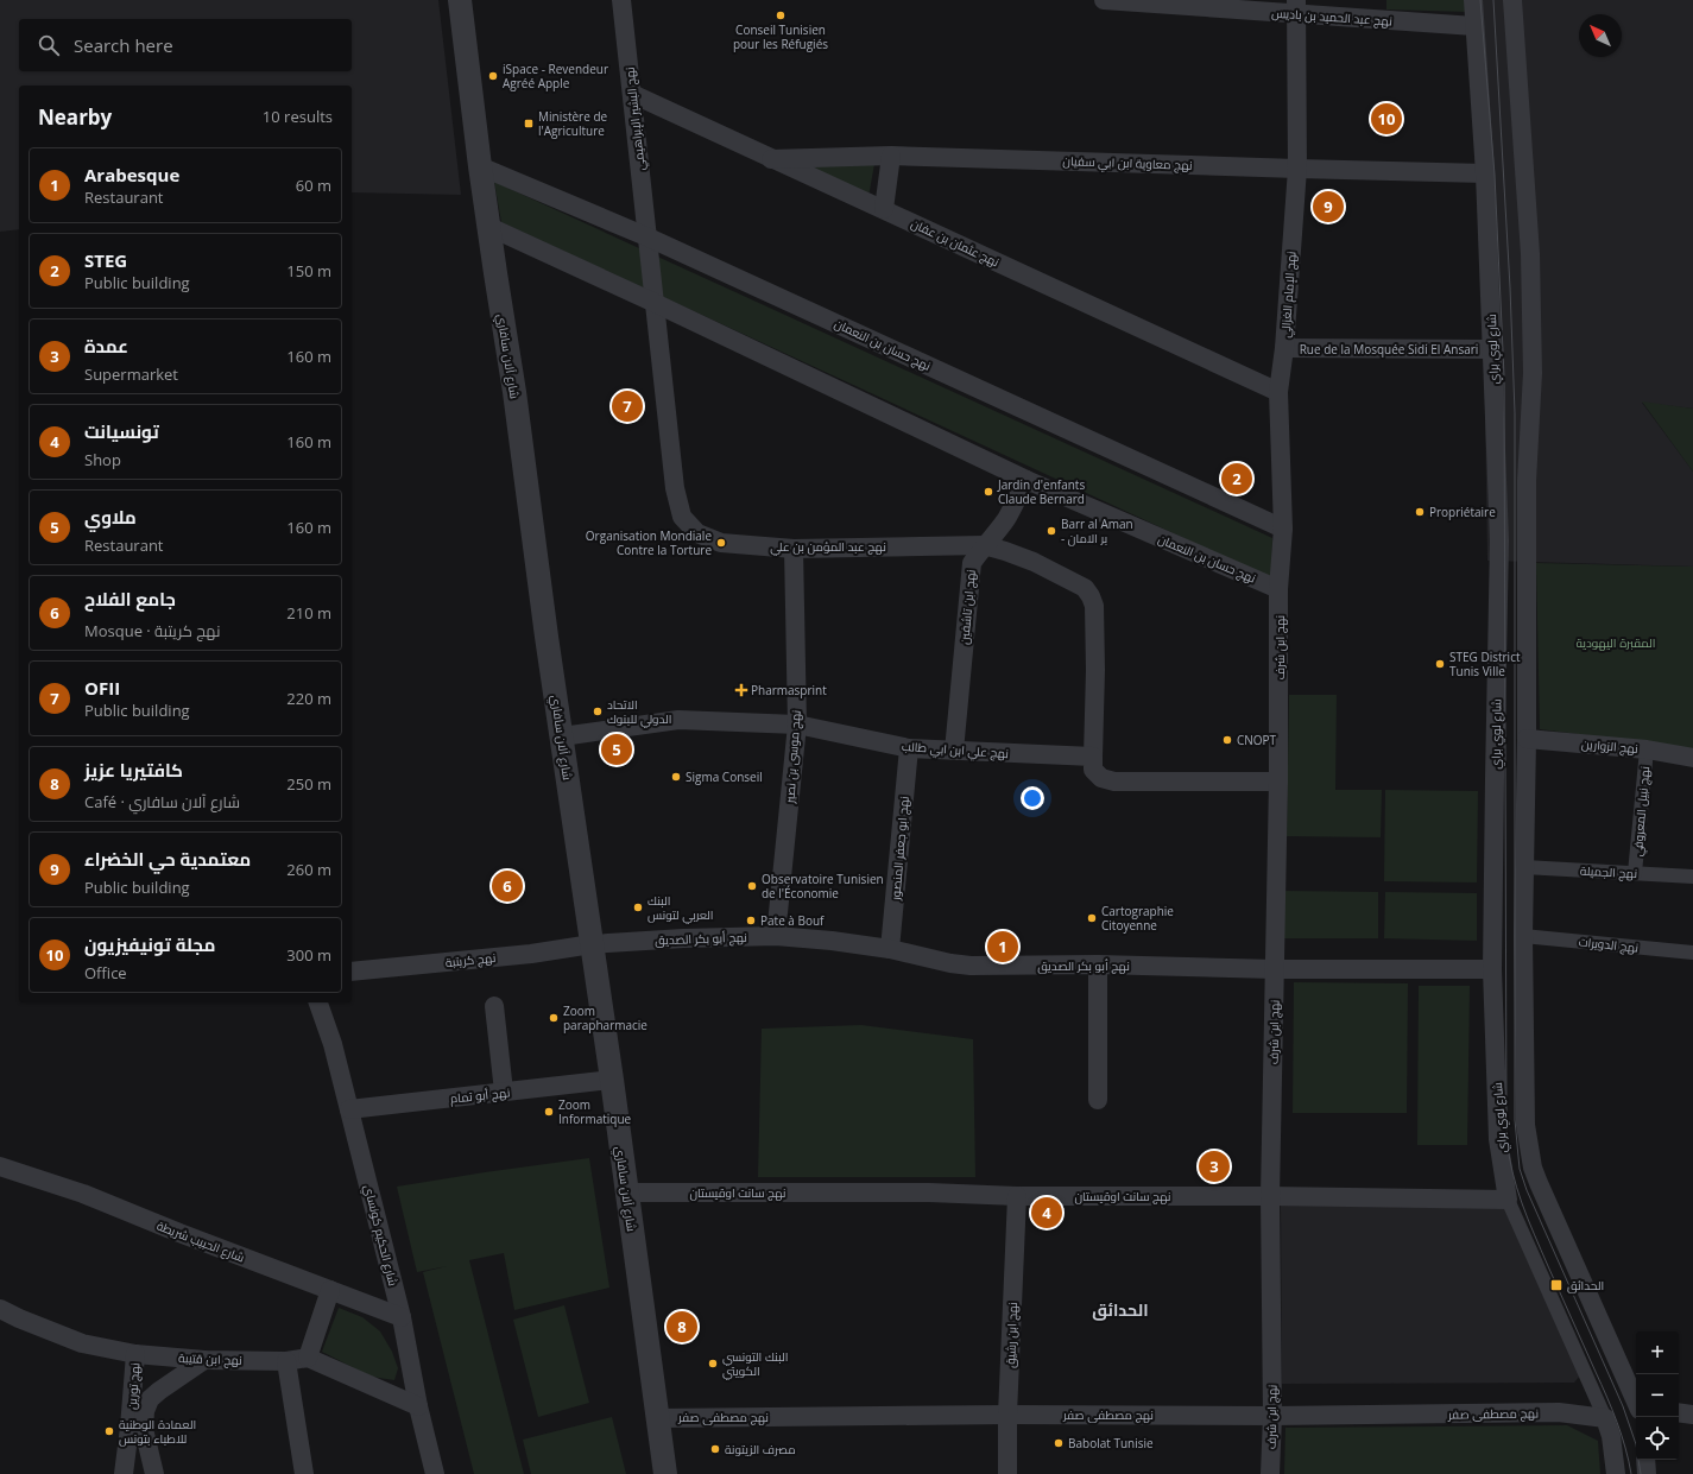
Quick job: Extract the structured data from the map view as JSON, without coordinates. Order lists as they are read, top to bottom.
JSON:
{
  "streets": {
    "street": [
      "نهج عبد الحميد بن باديس",
      "نهج البشير الإبراهيمي",
      "نهج معاوية ابن ابي سفيان",
      "نهج عثمان بن عفان",
      "نهج الإمام الغزالي",
      "نهج حسان بن النعمان",
      "Rue de la Mosquée Sidi El Ansari",
      "شارع لوي براي",
      "شارع آلان سافاري",
      "نهج عبد المؤمن بن علي",
      "نهج ابن تاشفين",
      "نهج ابن شرف",
      "نهج الزوارين",
      "نهج علي ابن ابي طالب",
      "نهج موسى بن نصير",
      "نهج نبيل المعروفي",
      "نهج ابو جعفر المنصور",
      "نهج الجميلة",
      "نهج أبو بكر الصديق",
      "نهج الدويرات",
      "نهج كريتبة",
      "نهج أبو تمام",
      "نهج سانت اوقيستان",
      "شارع الحكيم كونساي",
      "شارع الحبيب شريطة",
      "نهج ابن رشيق",
      "نهج ابن قتيبة",
      "نهج تورين",
      "نهج مصطفى صفر"
    ]
  },
  "crossings": [
    ["نهج عبد الحميد بن باديس", "نهج الإمام الغزالي"],
    ["نهج عبد الحميد بن باديس", "شارع لوي براي"],
    ["نهج البشير الإبراهيمي", "نهج عثمان بن عفان"],
    ["نهج البشير الإبراهيمي", "نهج حسان بن النعمان"],
    ["نهج البشير الإبراهيمي", "نهج عبد المؤمن بن علي"],
    ["نهج معاوية ابن ابي سفيان", "نهج عثمان بن عفان"],
    ["نهج معاوية ابن ابي سفيان", "نهج الإمام الغزالي"],
    ["نهج معاوية ابن ابي سفيان", "شارع لوي براي"],
    ["نهج عثمان بن عفان", "نهج الإمام الغزالي"],
    ["نهج الإمام الغزالي", "نهج حسان بن النعمان"],
    ["نهج الإمام الغزالي", "Rue de la Mosquée Sidi El Ansari"],
    ["نهج الإمام الغزالي", "نهج ابن شرف"],
    ["نهج حسان بن النعمان", "شارع آلان سافاري"],
    ["نهج حسان بن النعمان", "نهج عبد المؤمن بن علي"],
    ["نهج حسان بن النعمان", "نهج ابن تاشفين"],
    ["نهج حسان بن النعمان", "نهج ابن شرف"],
    ["Rue de la Mosquée Sidi El Ansari", "شارع لوي براي"],
    ["شارع لوي براي", "نهج أبو بكر الصديق"],
    ["شارع لوي براي", "نهج سانت اوقيستان"],
    ["شارع لوي براي", "نهج مصطفى صفر"],
    ["شارع آلان سافاري", "نهج علي ابن ابي طالب"],
    ["شارع آلان سافاري", "نهج أبو بكر الصديق"],
    ["شارع آلان سافاري", "نهج كريتبة"],
    ["شارع آلان سافاري", "نهج أبو تمام"],
    ["شارع آلان سافاري", "نهج سانت اوقيستان"],
    ["شارع آلان سافاري", "نهج مصطفى صفر"],
    ["نهج عبد المؤمن بن علي", "نهج ابن تاشفين"],
    ["نهج عبد المؤمن بن علي", "نهج علي ابن ابي طالب"],
    ["نهج عبد المؤمن بن علي", "نهج موسى بن نصير"],
    ["نهج ابن تاشفين", "نهج علي ابن ابي طالب"],
    ["نهج ابن شرف", "نهج أبو بكر الصديق"],
    ["نهج ابن شرف", "نهج سانت اوقيستان"],
    ["نهج ابن شرف", "نهج مصطفى صفر"],
    ["نهج الزوارين", "نهج نبيل المعروفي"],
    ["نهج علي ابن ابي طالب", "نهج موسى بن نصير"],
    ["نهج علي ابن ابي طالب", "نهج ابو جعفر المنصور"],
    ["نهج موسى بن نصير", "نهج أبو بكر الصديق"],
    ["نهج نبيل المعروفي", "نهج الجميلة"],
    ["نهج ابو جعفر المنصور", "نهج أبو بكر الصديق"],
    ["نهج أبو بكر الصديق", "نهج كريتبة"],
    ["نهج أبو تمام", "شارع الحكيم كونساي"],
    ["نهج سانت اوقيستان", "نهج ابن رشيق"],
    ["شارع الحكيم كونساي", "شارع الحبيب شريطة"],
    ["نهج ابن رشيق", "نهج مصطفى صفر"],
    ["نهج ابن قتيبة", "نهج تورين"]
  ],
  "districts": ["الحدائق"],
  "parks": ["المقبرة اليهودية"],
  "places": {
    "other": [
      "Conseil Tunisien pour les Réfugiés",
      "iSpace - Revendeur Agréé Apple",
      "Jardin d'enfants Claude Bernard",
      "Propriétaire",
      "Barr al Aman - بر الامان",
      "Organisation Mondiale Contre la Torture",
      "STEG District Tunis Ville",
      "الاتحاد الدولي للبنوك",
      "CNOPT",
      "Sigma Conseil",
      "Observatoire Tunisien de l'Économie",
      "البنك العربي لتونس",
      "Cartographie Citoyenne",
      "Pate à Bouf",
      "Zoom parapharmacie",
      "Zoom Informatique",
      "البنك التونسي الكويتي",
      "العمادة الوطنية للاطباء بتونس",
      "Babolat Tunisie",
      "مصرف الزيتونة"
    ],
    "transit": ["Ministère de l'Agriculture", "الحدائق"],
    "health": ["Pharmasprint"]
  },
  "north": "top left",
  "page": {
    "search": "Search here",
    "heading": ["Nearby", "10 results"],
    "pins": [
      "10",
      "9",
      "7",
      "2",
      "5",
      "6",
      "1",
      "3",
      "4",
      "8"
    ],
    "list": [
      {
        "mark": "1",
        "name": "Arabesque",
        "note": "Restaurant",
        "value": "60 m"
      },
      {
        "mark": "2",
        "name": "STEG",
        "note": "Public building",
        "value": "150 m"
      },
      {
        "mark": "3",
        "name": "عمدة",
        "note": "Supermarket",
        "value": "160 m"
      },
      {
        "mark": "4",
        "name": "تونسيانت",
        "note": "Shop",
        "value": "160 m"
      },
      {
        "mark": "5",
        "name": "ملاوي",
        "note": "Restaurant",
        "value": "160 m"
      },
      {
        "mark": "6",
        "name": "جامع الفلاح",
        "note": "Mosque · نهج كريتبة",
        "value": "210 m"
      },
      {
        "mark": "7",
        "name": "OFII",
        "note": "Public building",
        "value": "220 m"
      },
      {
        "mark": "8",
        "name": "كافتيريا عزيز",
        "note": "Café · شارع آلان سافاري",
        "value": "250 m"
      },
      {
        "mark": "9",
        "name": "معتمدية حي الخضراء",
        "note": "Public building",
        "value": "260 m"
      },
      {
        "mark": "10",
        "name": "مجلة تونيفيزيون",
        "note": "Office",
        "value": "300 m"
      }
    ],
    "map_buttons": ["+", "−"]
  }
}
